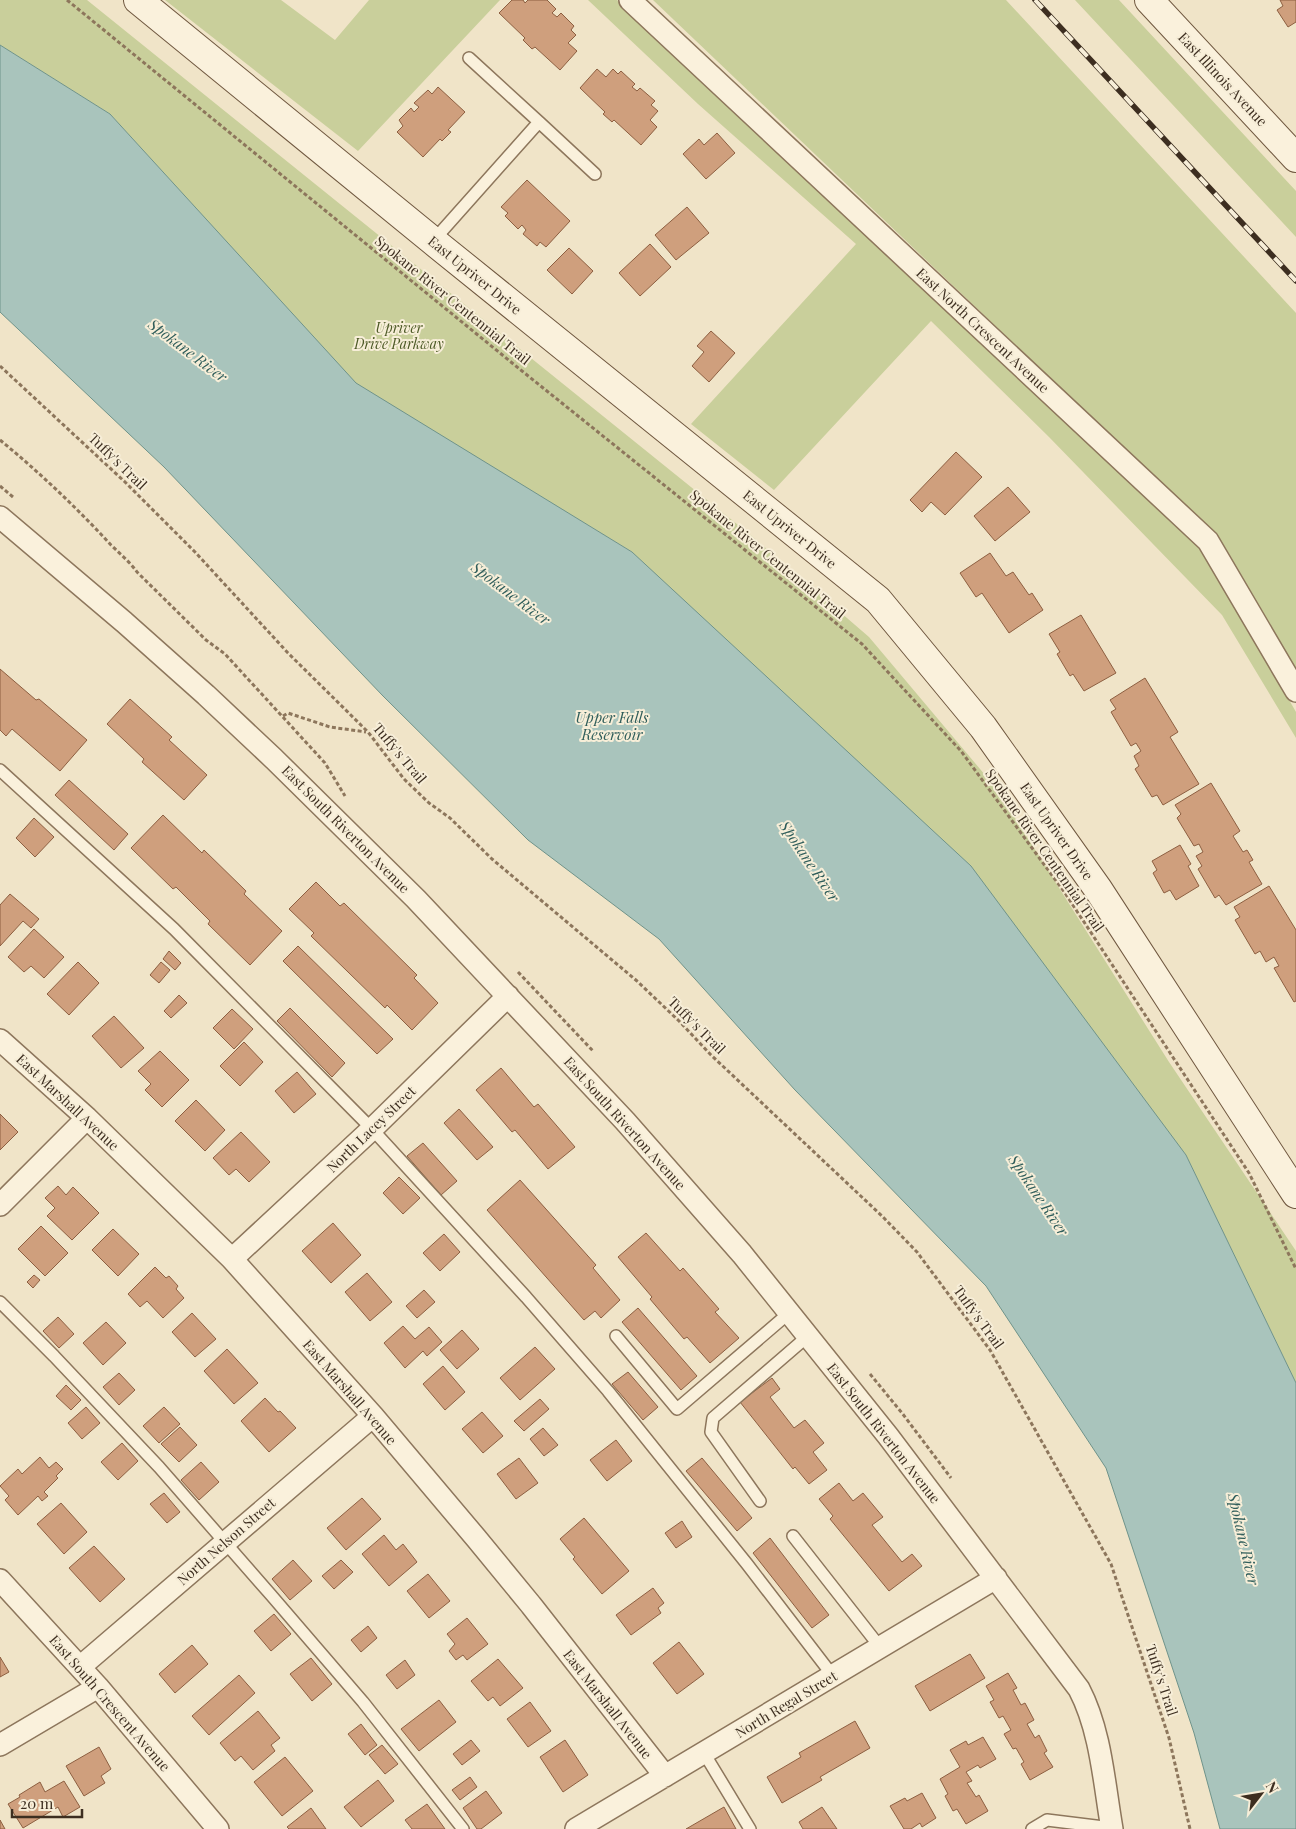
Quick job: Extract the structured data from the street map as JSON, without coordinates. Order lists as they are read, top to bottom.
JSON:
{
  "streets": {
    "street": [
      "East Illinois Avenue",
      "East Upriver Drive",
      "East North Crescent Avenue",
      "East South Riverton Avenue",
      "East Marshall Avenue",
      "North Lacey Street",
      "North Nelson Street",
      "East South Crescent Avenue",
      "North Regal Street"
    ],
    "path": ["Spokane River Centennial Trail", "Tuffy's Trail"]
  },
  "crossings": [
    ["East South Riverton Avenue", "North Lacey Street"],
    ["East South Riverton Avenue", "North Regal Street"],
    ["East Marshall Avenue", "North Lacey Street"],
    ["East Marshall Avenue", "North Nelson Street"],
    ["East Marshall Avenue", "North Regal Street"],
    ["North Nelson Street", "East South Crescent Avenue"]
  ],
  "water": ["Spokane River", "Upper Falls Reservoir"],
  "parks": ["Upriver Drive Parkway"],
  "scale_bar": "20 m",
  "north": "top right"
}
